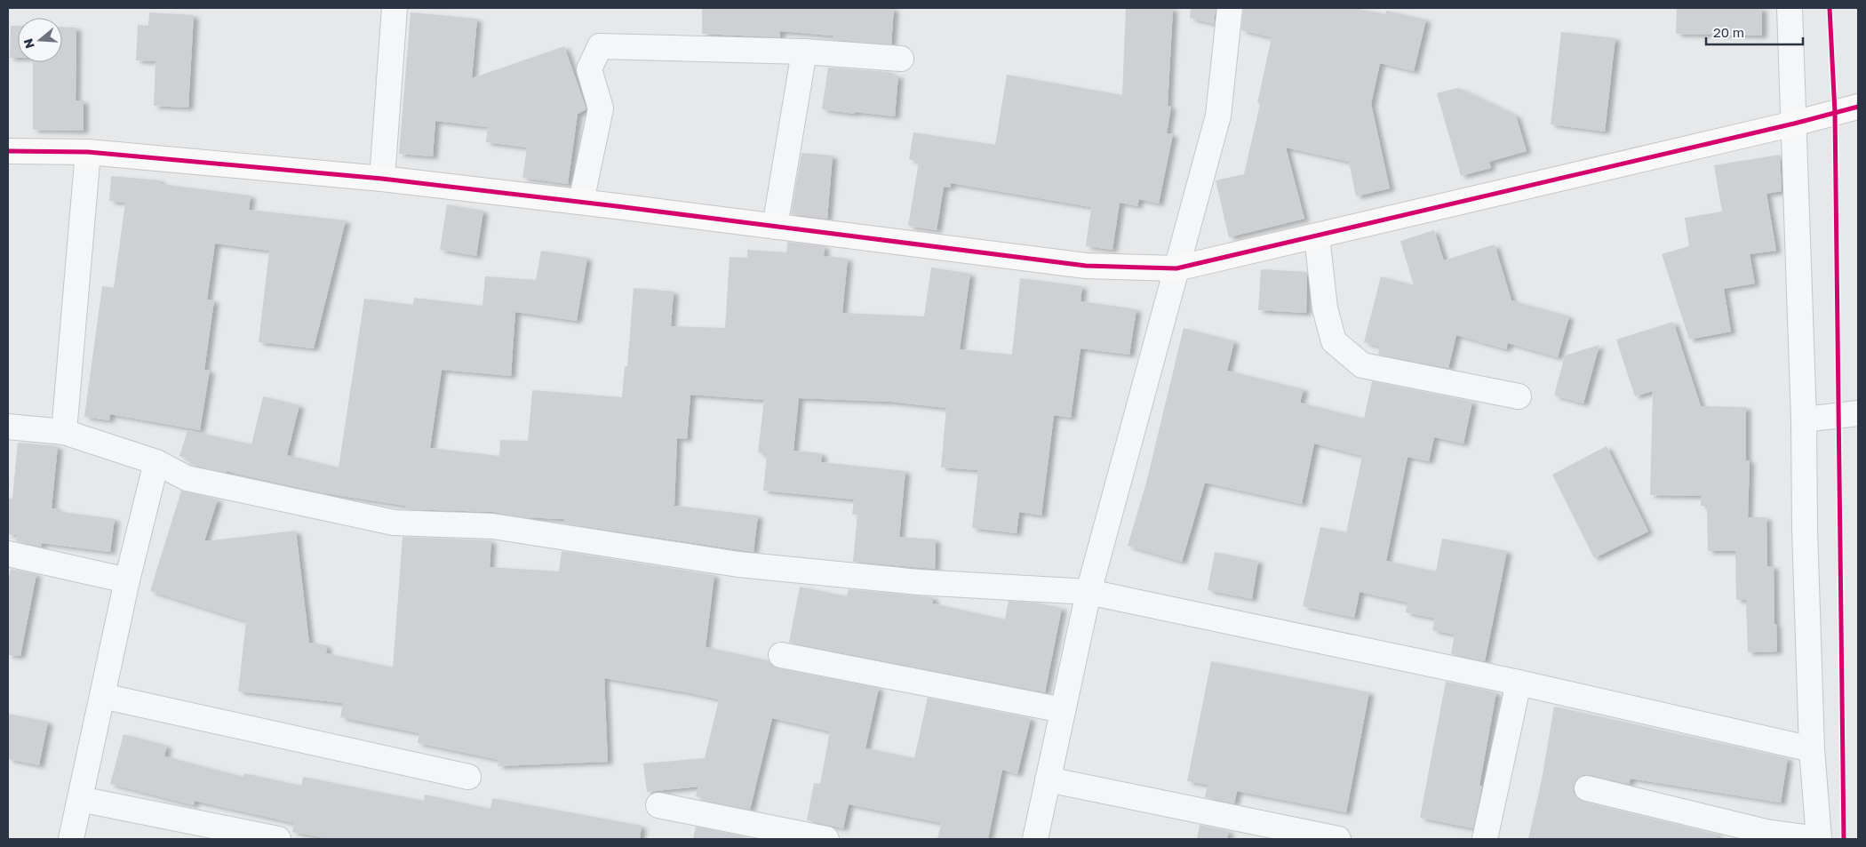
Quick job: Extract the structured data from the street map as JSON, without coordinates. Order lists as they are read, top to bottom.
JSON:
{
  "scale_bar": "20 m",
  "north": "left"
}
